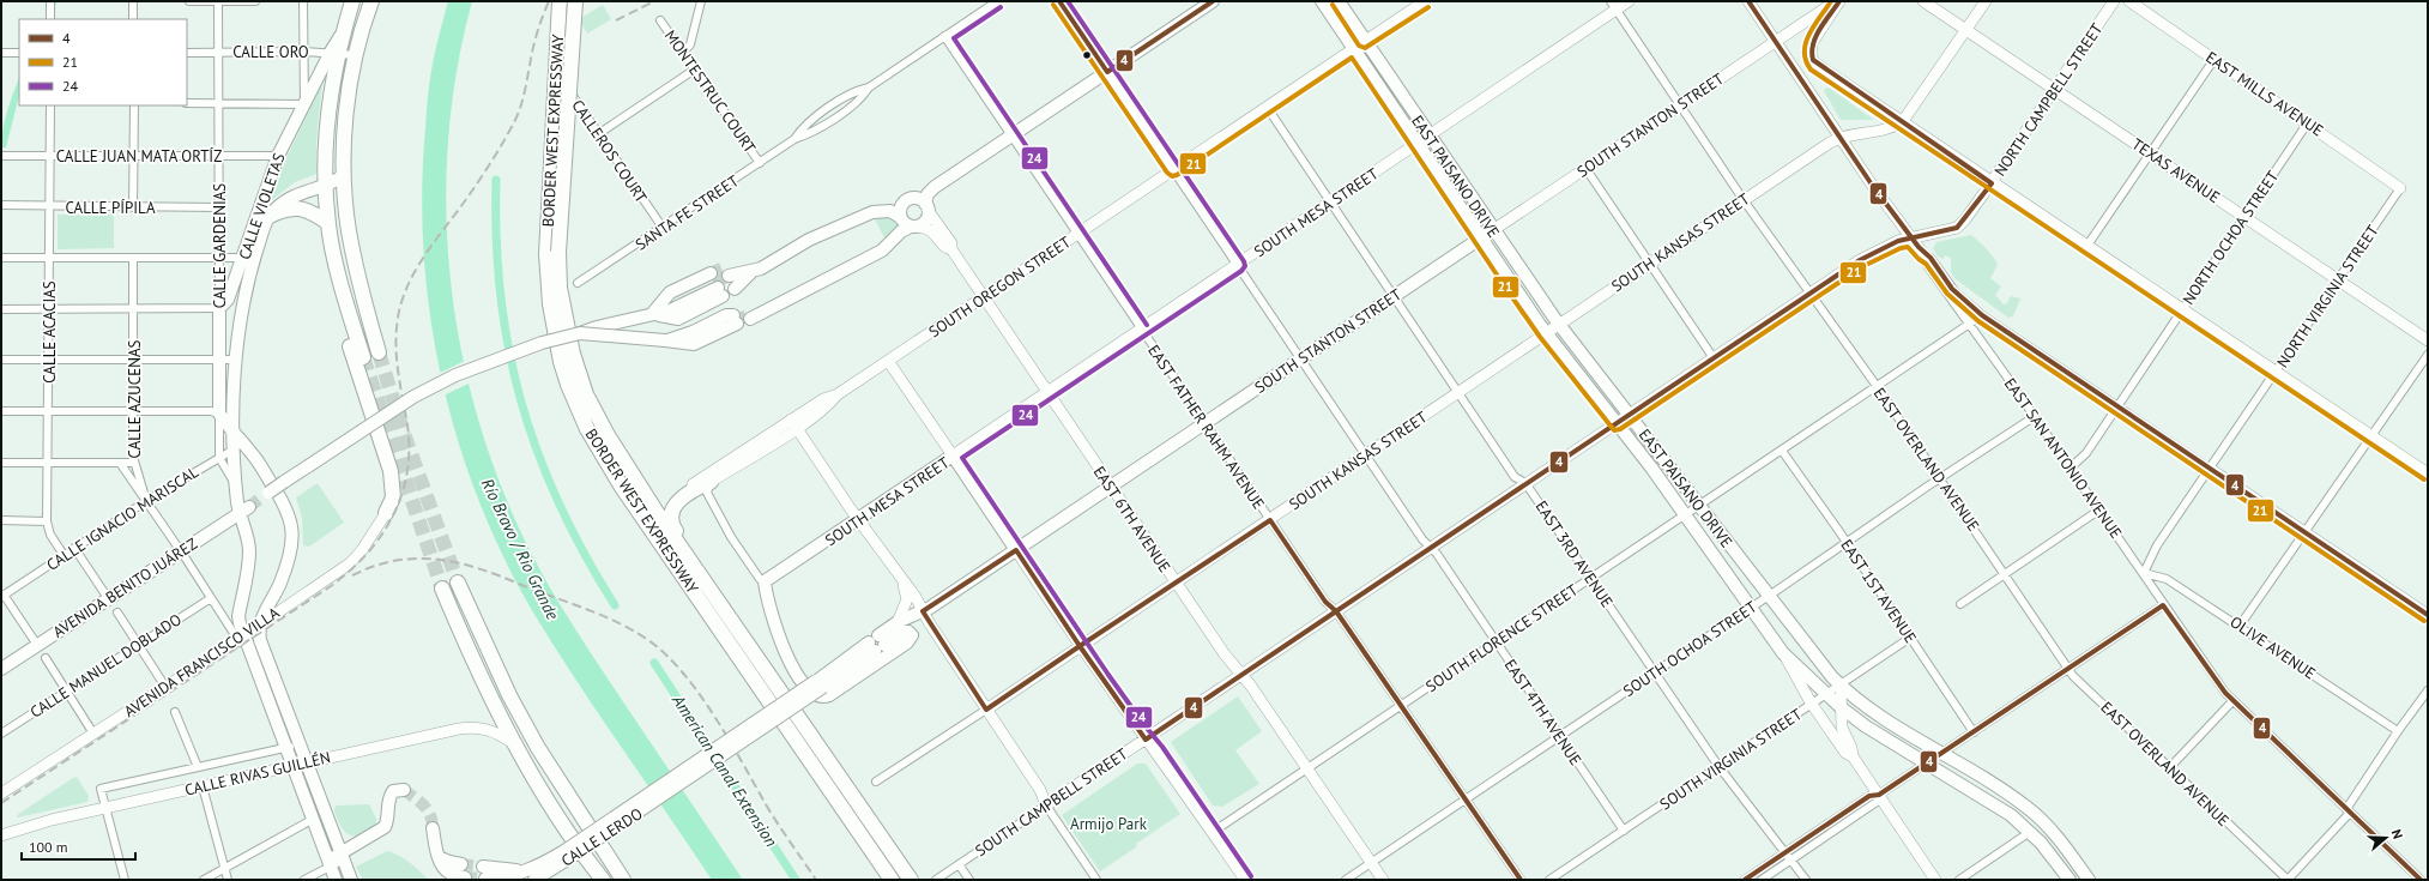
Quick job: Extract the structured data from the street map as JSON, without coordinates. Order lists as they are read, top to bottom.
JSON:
{
  "streets": {
    "highway": ["BORDER WEST EXPRESSWAY"],
    "main road": [
      "EAST MILLS AVENUE",
      "NORTH CAMPBELL STREET",
      "SOUTH STANTON STREET",
      "TEXAS AVENUE",
      "EAST PAISANO DRIVE",
      "CALLE VIOLETAS",
      "SOUTH MESA STREET",
      "SOUTH KANSAS STREET",
      "CALLE GARDENIAS",
      "SOUTH OREGON STREET",
      "EAST SAN ANTONIO AVENUE",
      "EAST 6TH AVENUE",
      "AVENIDA BENITO JUÁREZ",
      "AVENIDA FRANCISCO VILLA",
      "CALLE RIVAS GUILLÉN",
      "SOUTH CAMPBELL STREET",
      "CALLE LERDO"
    ],
    "street": [
      "CALLE ORO",
      "MONTESTRUC COURT",
      "CALLEROS COURT",
      "CALLE JUAN MATA ORTÍZ",
      "CALLE PÍPILA",
      "SANTA FE STREET",
      "NORTH OCHOA STREET",
      "NORTH VIRGINIA STREET",
      "CALLE ACACIAS",
      "CALLE AZUCENAS",
      "EAST FATHER RAHM AVENUE",
      "EAST OVERLAND AVENUE",
      "CALLE IGNACIO MARISCAL",
      "EAST 3RD AVENUE",
      "EAST 1ST AVENUE",
      "SOUTH FLORENCE STREET",
      "OLIVE AVENUE",
      "SOUTH OCHOA STREET",
      "CALLE MANUEL DOBLADO",
      "EAST 4TH AVENUE",
      "SOUTH VIRGINIA STREET"
    ]
  },
  "crossings": [
    ["CALLE ORO", "CALLE VIOLETAS"],
    ["CALLE ORO", "CALLE GARDENIAS"],
    ["MONTESTRUC COURT", "SANTA FE STREET"],
    ["EAST MILLS AVENUE", "NORTH OCHOA STREET"],
    ["EAST MILLS AVENUE", "NORTH VIRGINIA STREET"],
    ["NORTH CAMPBELL STREET", "TEXAS AVENUE"],
    ["NORTH CAMPBELL STREET", "EAST SAN ANTONIO AVENUE"],
    ["NORTH CAMPBELL STREET", "SOUTH CAMPBELL STREET"],
    ["SOUTH STANTON STREET", "EAST PAISANO DRIVE"],
    ["SOUTH STANTON STREET", "SOUTH MESA STREET"],
    ["SOUTH STANTON STREET", "EAST FATHER RAHM AVENUE"],
    ["SOUTH STANTON STREET", "EAST SAN ANTONIO AVENUE"],
    ["SOUTH STANTON STREET", "EAST OVERLAND AVENUE"],
    ["SOUTH STANTON STREET", "EAST 6TH AVENUE"],
    ["SOUTH STANTON STREET", "EAST 3RD AVENUE"],
    ["SOUTH STANTON STREET", "EAST 4TH AVENUE"],
    ["SOUTH STANTON STREET", "CALLE LERDO"],
    ["CALLEROS COURT", "SANTA FE STREET"],
    ["CALLE JUAN MATA ORTÍZ", "CALLE VIOLETAS"],
    ["CALLE JUAN MATA ORTÍZ", "CALLE GARDENIAS"],
    ["CALLE JUAN MATA ORTÍZ", "CALLE ACACIAS"],
    ["TEXAS AVENUE", "NORTH OCHOA STREET"],
    ["TEXAS AVENUE", "NORTH VIRGINIA STREET"],
    ["EAST PAISANO DRIVE", "SOUTH MESA STREET"],
    ["EAST PAISANO DRIVE", "SOUTH KANSAS STREET"],
    ["EAST PAISANO DRIVE", "SOUTH OREGON STREET"],
    ["EAST PAISANO DRIVE", "SOUTH FLORENCE STREET"],
    ["EAST PAISANO DRIVE", "SOUTH OCHOA STREET"],
    ["EAST PAISANO DRIVE", "SOUTH VIRGINIA STREET"],
    ["EAST PAISANO DRIVE", "SOUTH CAMPBELL STREET"],
    ["CALLE VIOLETAS", "CALLE GARDENIAS"],
    ["CALLE PÍPILA", "CALLE GARDENIAS"],
    ["CALLE PÍPILA", "CALLE ACACIAS"],
    ["SANTA FE STREET", "EAST FATHER RAHM AVENUE"],
    ["SOUTH MESA STREET", "EAST FATHER RAHM AVENUE"],
    ["SOUTH MESA STREET", "EAST OVERLAND AVENUE"],
    ["SOUTH MESA STREET", "EAST 6TH AVENUE"],
    ["SOUTH MESA STREET", "EAST 3RD AVENUE"],
    ["SOUTH MESA STREET", "EAST 4TH AVENUE"],
    ["NORTH OCHOA STREET", "EAST SAN ANTONIO AVENUE"],
    ["SOUTH KANSAS STREET", "EAST FATHER RAHM AVENUE"],
    ["SOUTH KANSAS STREET", "EAST SAN ANTONIO AVENUE"],
    ["SOUTH KANSAS STREET", "EAST OVERLAND AVENUE"],
    ["SOUTH KANSAS STREET", "EAST 6TH AVENUE"],
    ["SOUTH KANSAS STREET", "EAST 3RD AVENUE"],
    ["SOUTH KANSAS STREET", "EAST 4TH AVENUE"],
    ["CALLE GARDENIAS", "CALLE IGNACIO MARISCAL"],
    ["SOUTH OREGON STREET", "EAST FATHER RAHM AVENUE"],
    ["SOUTH OREGON STREET", "EAST 6TH AVENUE"],
    ["SOUTH OREGON STREET", "EAST 3RD AVENUE"],
    ["SOUTH OREGON STREET", "EAST 4TH AVENUE"],
    ["NORTH VIRGINIA STREET", "EAST SAN ANTONIO AVENUE"],
    ["NORTH VIRGINIA STREET", "OLIVE AVENUE"],
    ["CALLE ACACIAS", "CALLE IGNACIO MARISCAL"],
    ["CALLE AZUCENAS", "CALLE IGNACIO MARISCAL"],
    ["CALLE AZUCENAS", "AVENIDA BENITO JUÁREZ"],
    ["CALLE AZUCENAS", "AVENIDA FRANCISCO VILLA"],
    ["CALLE AZUCENAS", "CALLE MANUEL DOBLADO"],
    ["EAST FATHER RAHM AVENUE", "SOUTH FLORENCE STREET"],
    ["EAST FATHER RAHM AVENUE", "SOUTH OCHOA STREET"],
    ["EAST FATHER RAHM AVENUE", "SOUTH CAMPBELL STREET"],
    ["EAST SAN ANTONIO AVENUE", "SOUTH FLORENCE STREET"],
    ["EAST SAN ANTONIO AVENUE", "OLIVE AVENUE"],
    ["EAST SAN ANTONIO AVENUE", "SOUTH OCHOA STREET"],
    ["EAST SAN ANTONIO AVENUE", "SOUTH CAMPBELL STREET"],
    ["EAST OVERLAND AVENUE", "SOUTH FLORENCE STREET"],
    ["EAST OVERLAND AVENUE", "SOUTH OCHOA STREET"],
    ["EAST OVERLAND AVENUE", "SOUTH CAMPBELL STREET"],
    ["EAST 6TH AVENUE", "SOUTH FLORENCE STREET"],
    ["EAST 6TH AVENUE", "SOUTH OCHOA STREET"],
    ["EAST 6TH AVENUE", "SOUTH CAMPBELL STREET"],
    ["EAST 3RD AVENUE", "SOUTH FLORENCE STREET"],
    ["EAST 3RD AVENUE", "SOUTH OCHOA STREET"],
    ["EAST 3RD AVENUE", "SOUTH VIRGINIA STREET"],
    ["EAST 3RD AVENUE", "SOUTH CAMPBELL STREET"],
    ["EAST 1ST AVENUE", "SOUTH FLORENCE STREET"],
    ["EAST 1ST AVENUE", "SOUTH OCHOA STREET"],
    ["EAST 1ST AVENUE", "SOUTH VIRGINIA STREET"],
    ["SOUTH FLORENCE STREET", "EAST 4TH AVENUE"],
    ["SOUTH OCHOA STREET", "EAST 4TH AVENUE"],
    ["EAST 4TH AVENUE", "SOUTH VIRGINIA STREET"],
    ["EAST 4TH AVENUE", "SOUTH CAMPBELL STREET"]
  ],
  "water": ["Río Bravo / Rio Grande", "American Canal Extension"],
  "parks": ["Armijo Park"],
  "lines": ["transit line 4", "transit line 21", "transit line 24"],
  "legend": ["4", "21", "24"],
  "scale_bar": "100 m",
  "north": "right"
}
